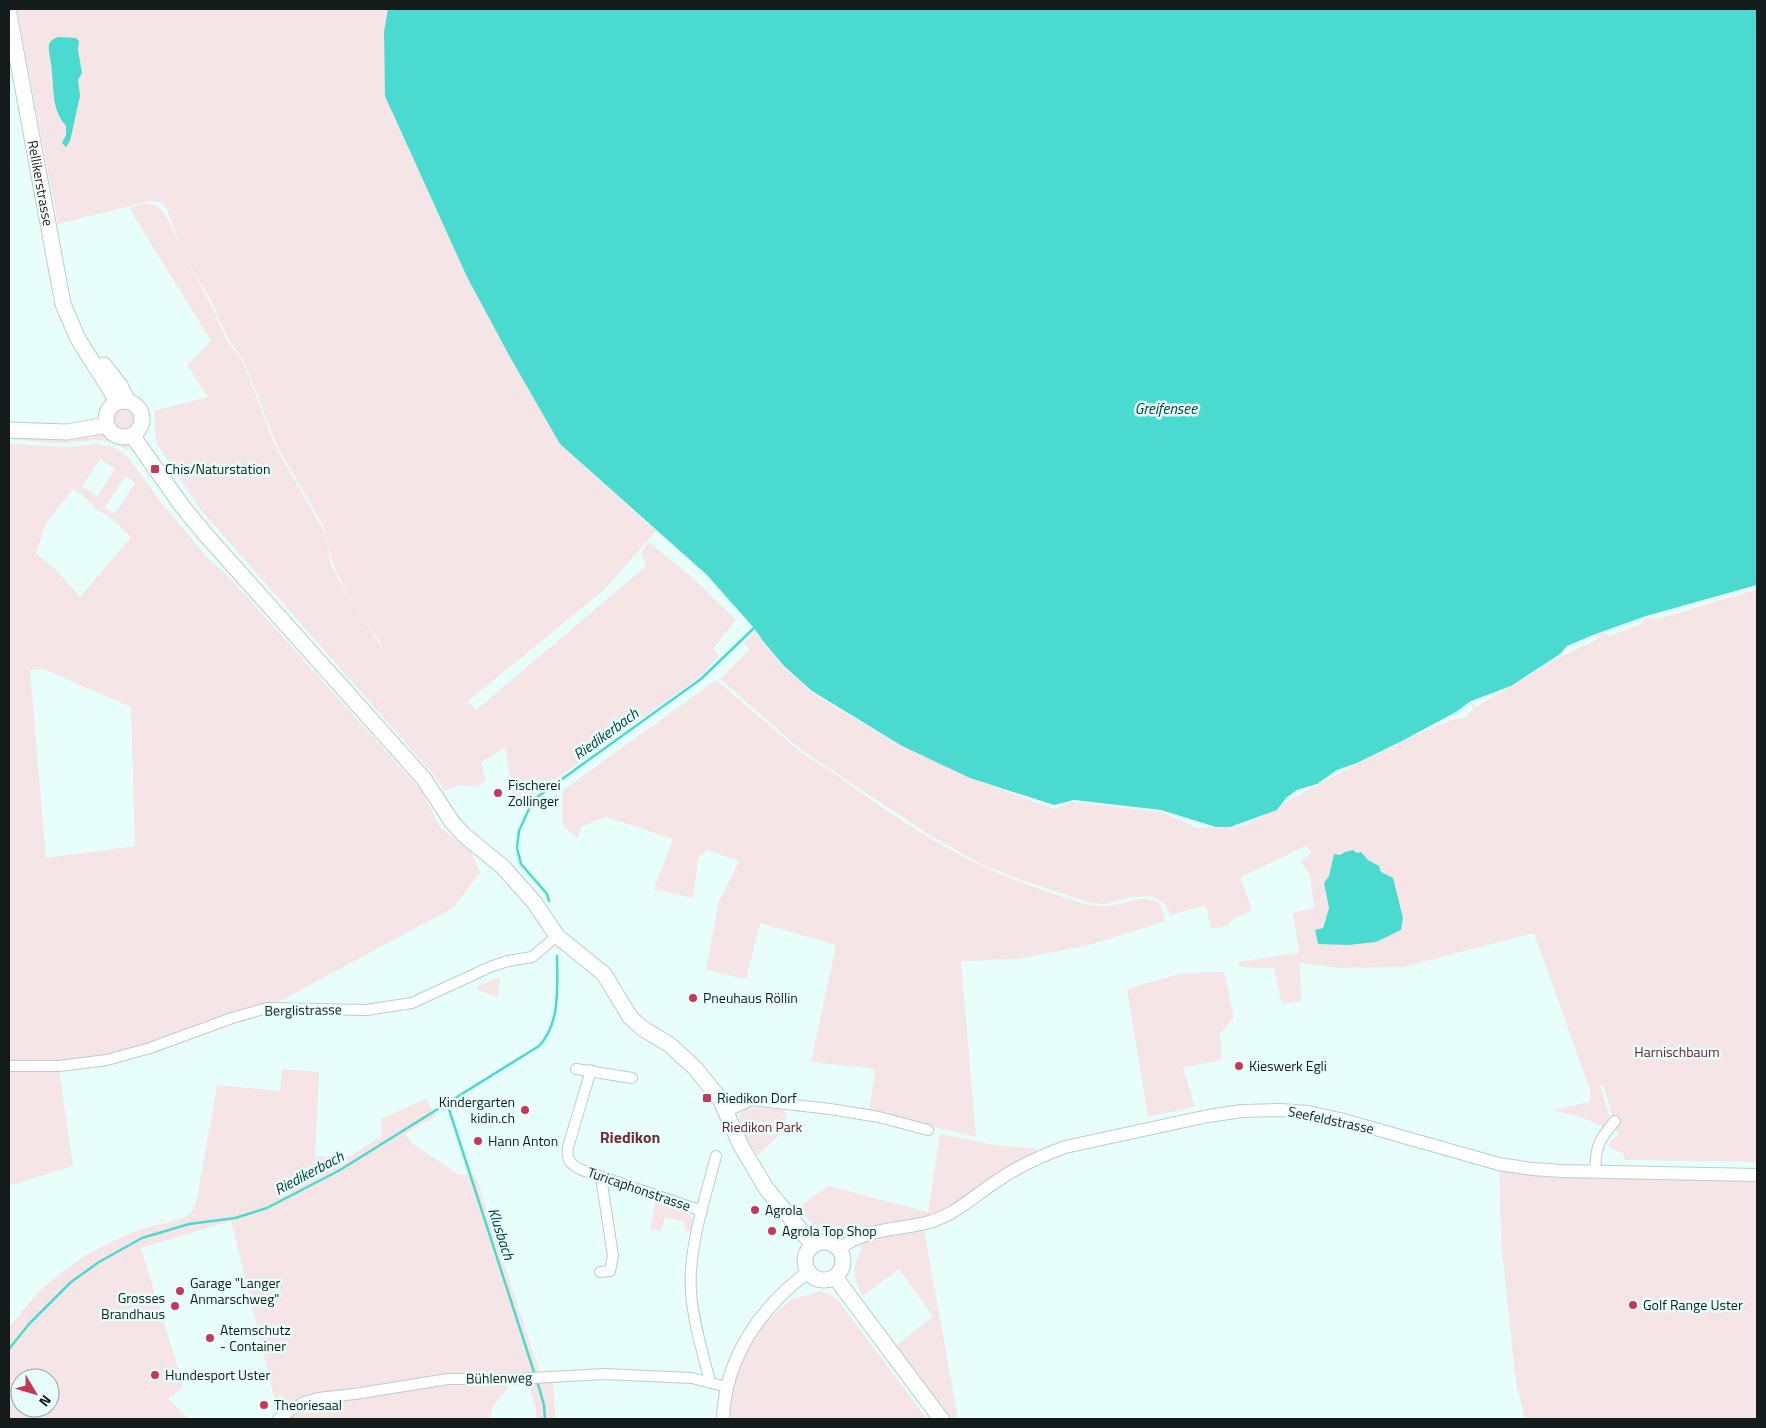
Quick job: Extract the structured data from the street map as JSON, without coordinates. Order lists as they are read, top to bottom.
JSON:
{
  "streets": {
    "main road": ["Rellikerstrasse"],
    "street": [
      "Berglistrasse",
      "Seefeldstrasse",
      "Turicaphonstrasse",
      "Bühlenweg"
    ]
  },
  "districts": ["Riedikon"],
  "water": ["Greifensee", "Riedikerbach", "Klusbach"],
  "parks": ["Harnischbaum", "Riedikon Park"],
  "places": {
    "transit": ["Chis/Naturstation", "Riedikon Dorf"],
    "other": [
      "Fischerei Zollinger",
      "Pneuhaus Röllin",
      "Kieswerk Egli",
      "Kindergarten kidin.ch",
      "Hann Anton",
      "Agrola",
      "Agrola Top Shop",
      "Garage \"Langer Anmarschweg\"",
      "Golf Range Uster",
      "Grosses Brandhaus",
      "Atemschutz - Container",
      "Hundesport Uster",
      "Theoriesaal"
    ]
  },
  "north": "bottom right"
}
